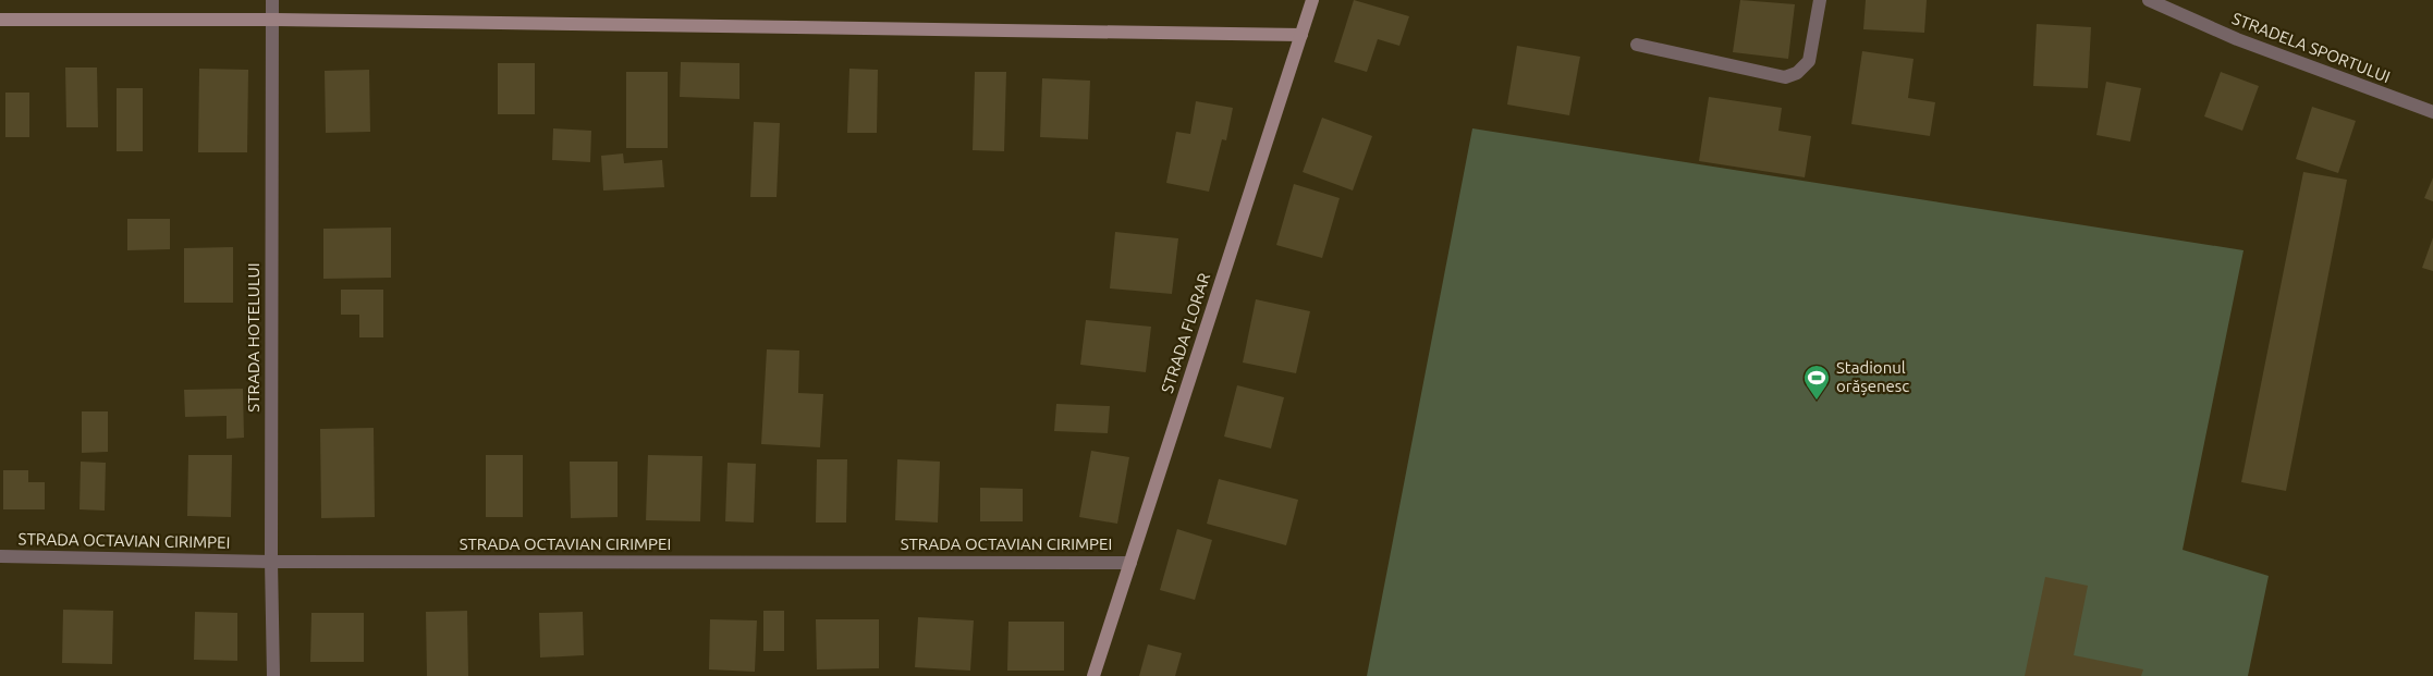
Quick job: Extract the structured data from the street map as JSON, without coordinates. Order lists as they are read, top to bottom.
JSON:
{
  "streets": {
    "street": [
      "STRADELA SPORTULUI",
      "STRADA FLORAR",
      "STRADA HOTELULUI",
      "STRADA OCTAVIAN CIRIMPEI"
    ]
  },
  "crossings": [
    ["STRADA FLORAR", "STRADA OCTAVIAN CIRIMPEI"],
    ["STRADA HOTELULUI", "STRADA OCTAVIAN CIRIMPEI"]
  ],
  "places": {
    "sports": ["Stadionul orășenesc"]
  }
}
